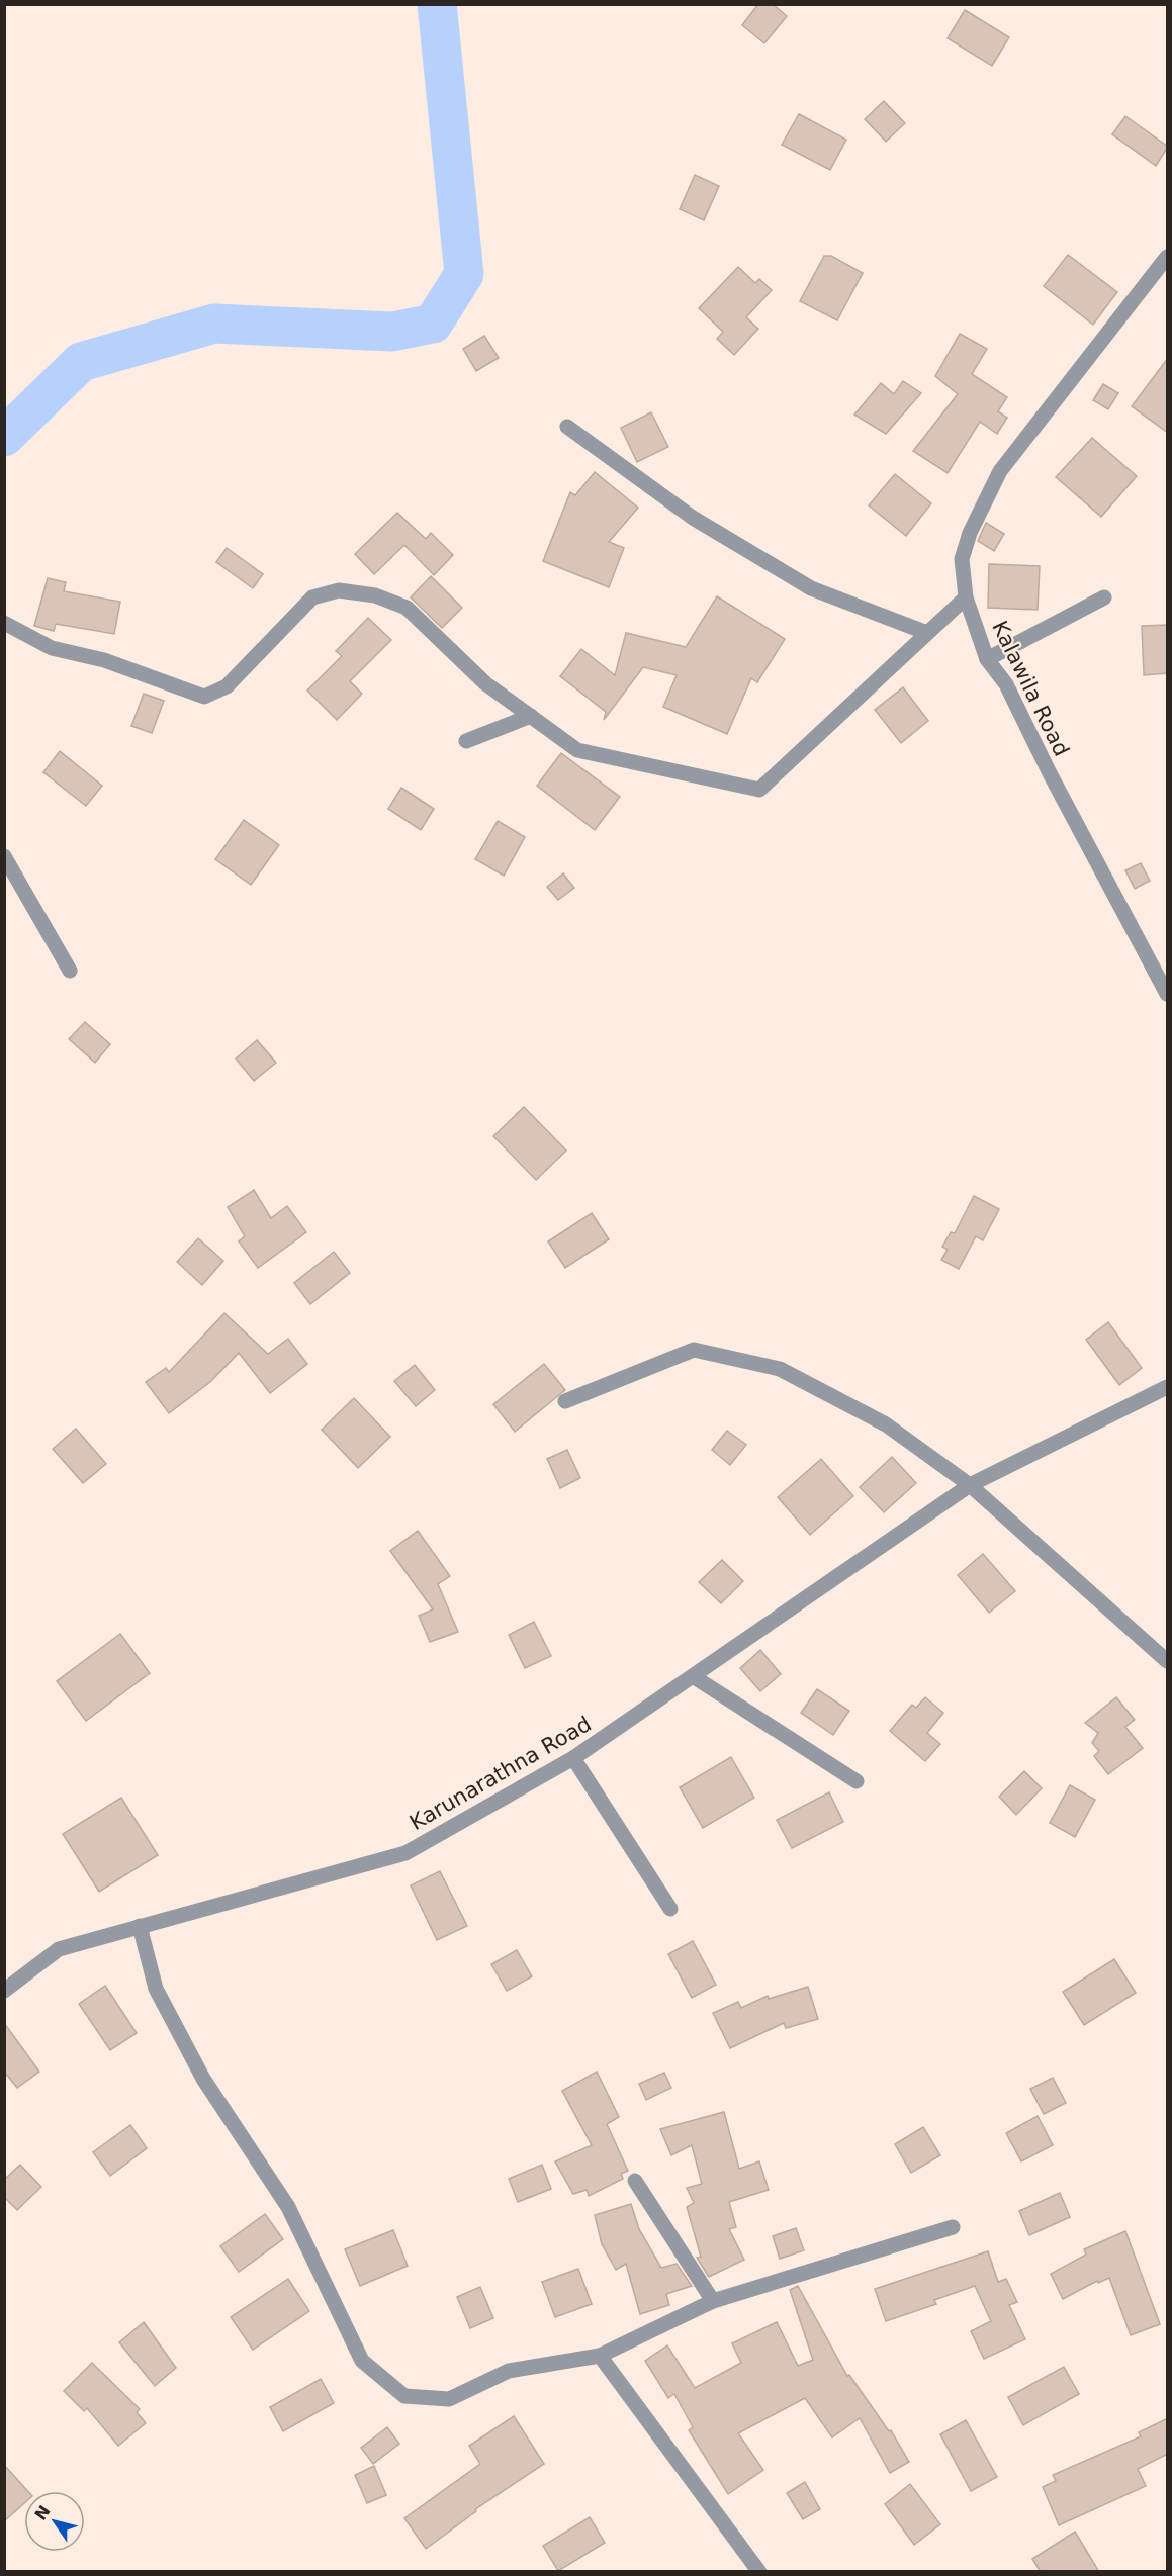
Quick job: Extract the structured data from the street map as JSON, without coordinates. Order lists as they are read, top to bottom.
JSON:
{
  "streets": {
    "street": ["Kalawila Road", "Karunarathna Road"]
  },
  "north": "top left"
}
